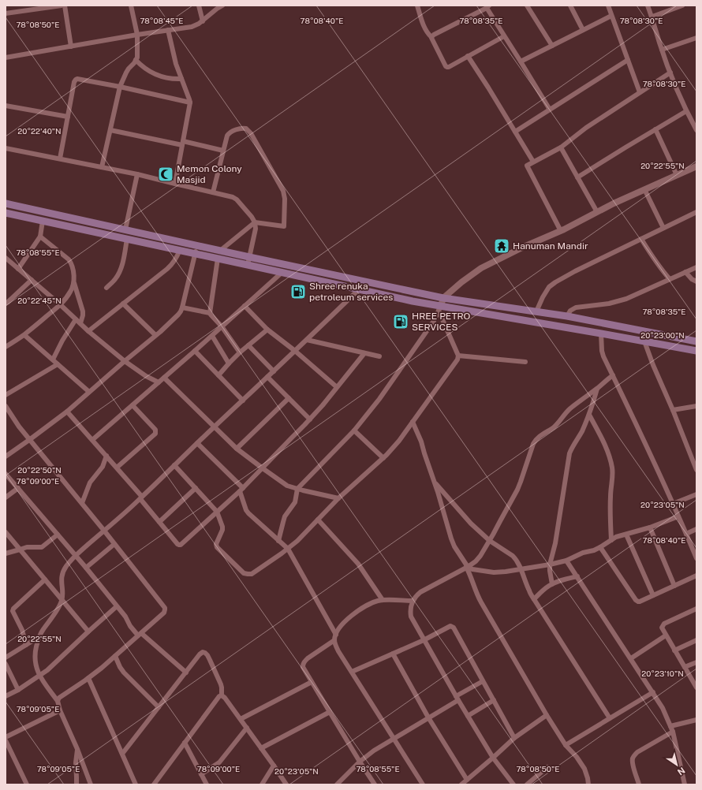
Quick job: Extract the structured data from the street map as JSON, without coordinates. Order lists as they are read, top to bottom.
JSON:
{
  "places": {
    "mosque": ["Memon Colony Masjid"],
    "temple": ["Hanuman Mandir"],
    "fuel station": ["Shree renuka petroleum services", "HREE PETRO SERVICES"]
  },
  "north": "bottom right",
  "coordinates": [
    "78°08'45\"E",
    "78°08'40\"E",
    "78°08'35\"E",
    "78°08'30\"E",
    "78°08'50\"E",
    "20°22'40\"N",
    "20°22'55\"N",
    "78°08'55\"E",
    "20°22'45\"N",
    "20°23'00\"N",
    "20°22'50\"N",
    "78°09'00\"E",
    "20°23'05\"N",
    "20°23'10\"N",
    "78°09'05\"E"
  ]
}
